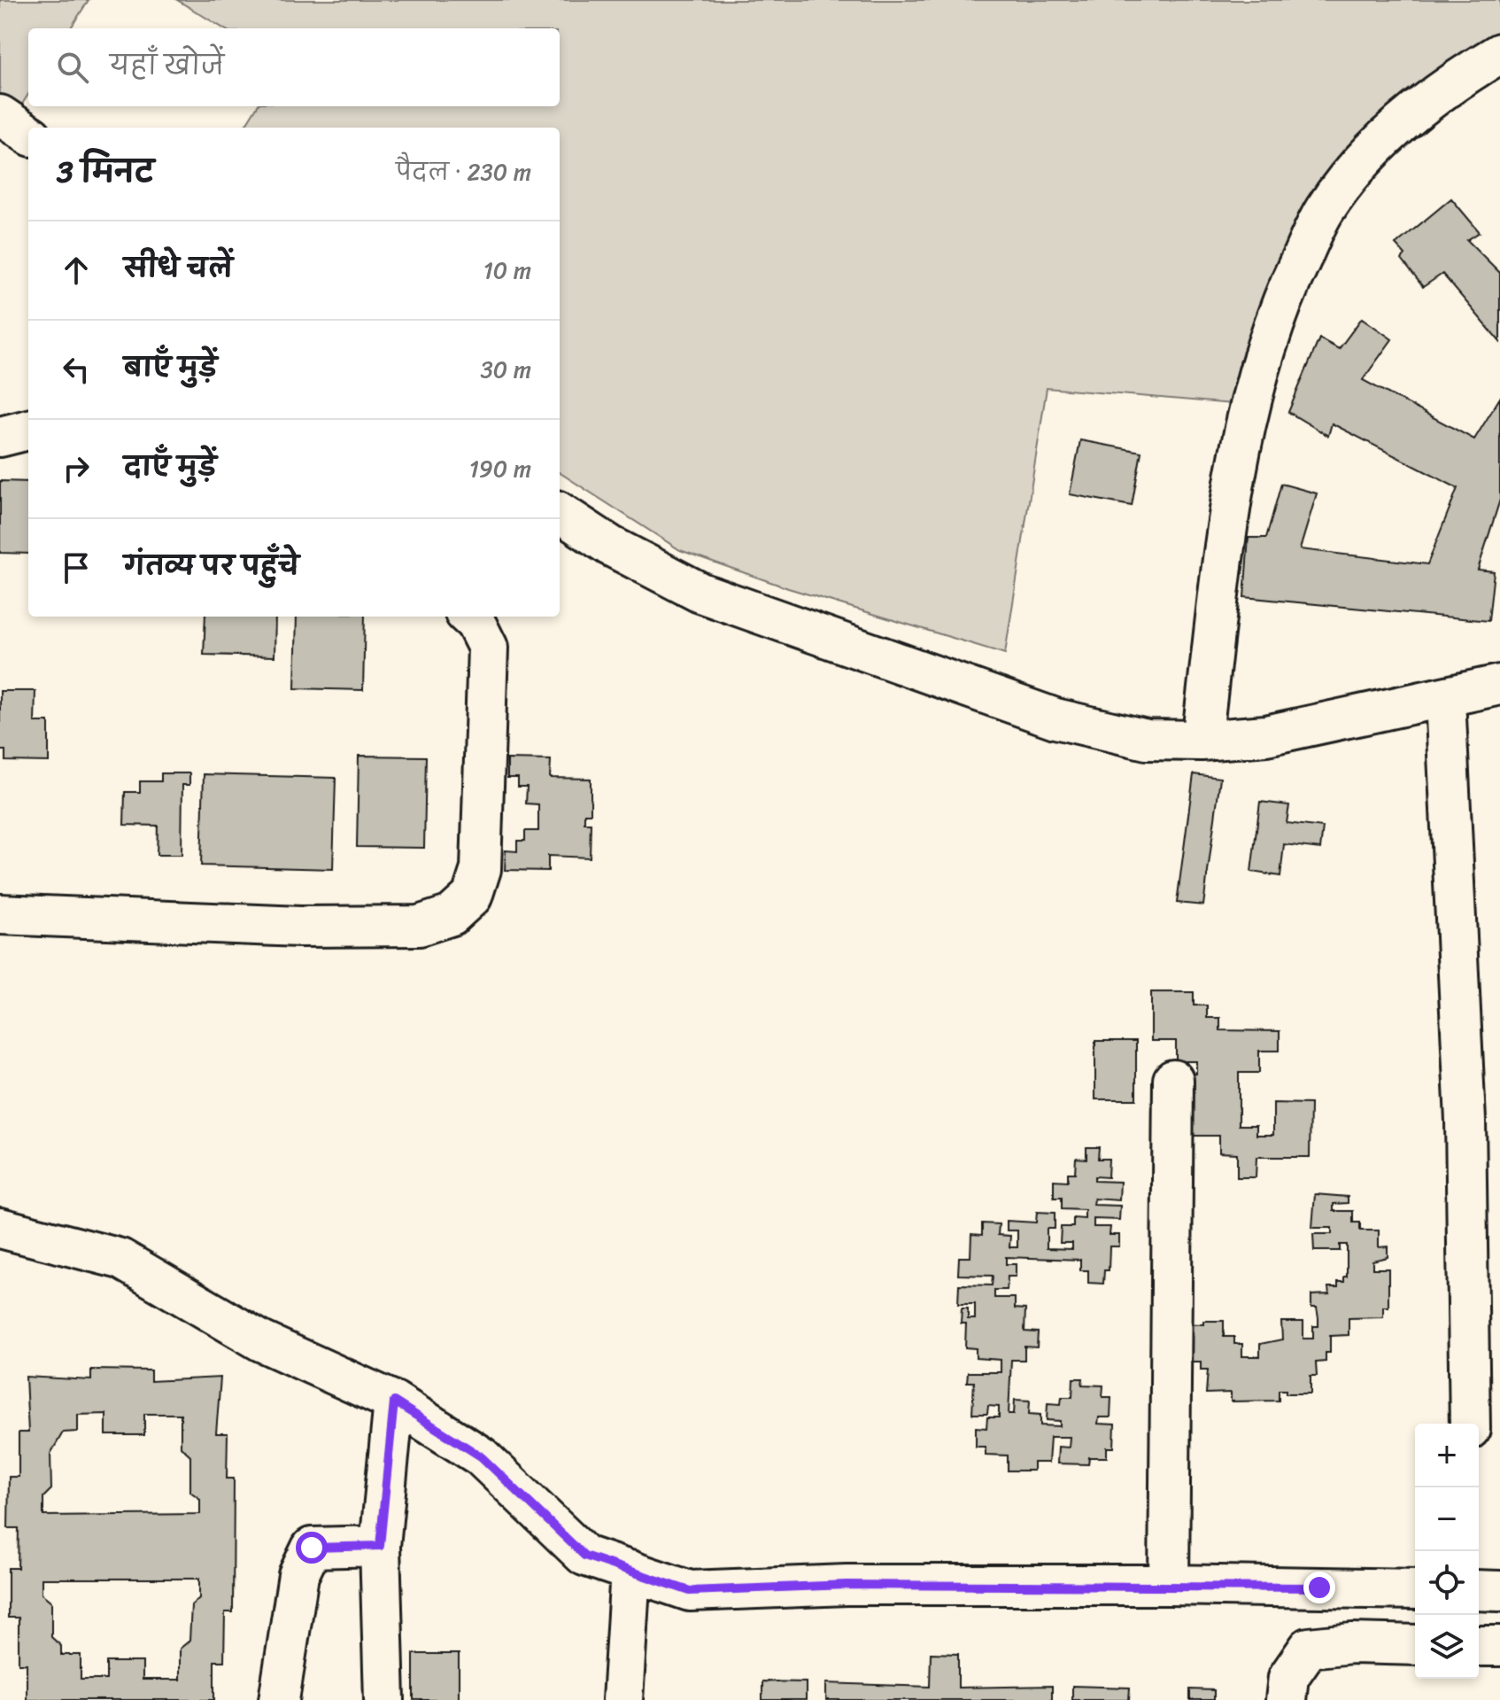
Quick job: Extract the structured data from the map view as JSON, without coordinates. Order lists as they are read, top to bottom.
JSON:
{
  "page": {
    "search": "यहाँ खोजें",
    "heading": ["3 मिनट", "पैदल · 230 m"],
    "list": [
      ["सीधे चलें", "10 m"],
      ["बाएँ मुड़ें", "30 m"],
      ["दाएँ मुड़ें", "190 m"],
      "गंतव्य पर पहुँचे"
    ],
    "map_buttons": ["+", "−"]
  }
}
